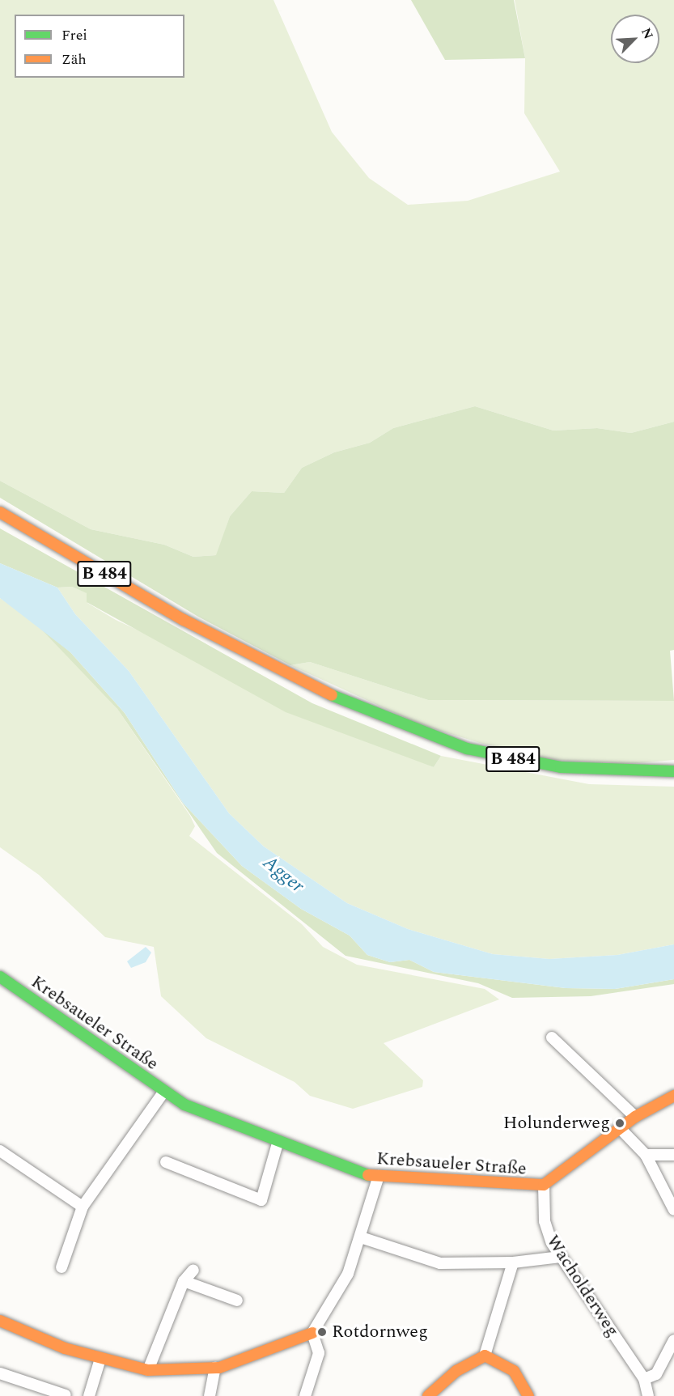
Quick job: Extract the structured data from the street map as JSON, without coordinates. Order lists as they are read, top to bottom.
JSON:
{
  "streets": {
    "street": ["B 484", "Krebsaueler Straße", "Wacholderweg"]
  },
  "crossings": [
    ["Krebsaueler Straße", "Wacholderweg"]
  ],
  "water": ["Agger"],
  "places": ["Holunderweg", "Rotdornweg"],
  "legend": ["Frei", "Zäh"],
  "north": "top right"
}
